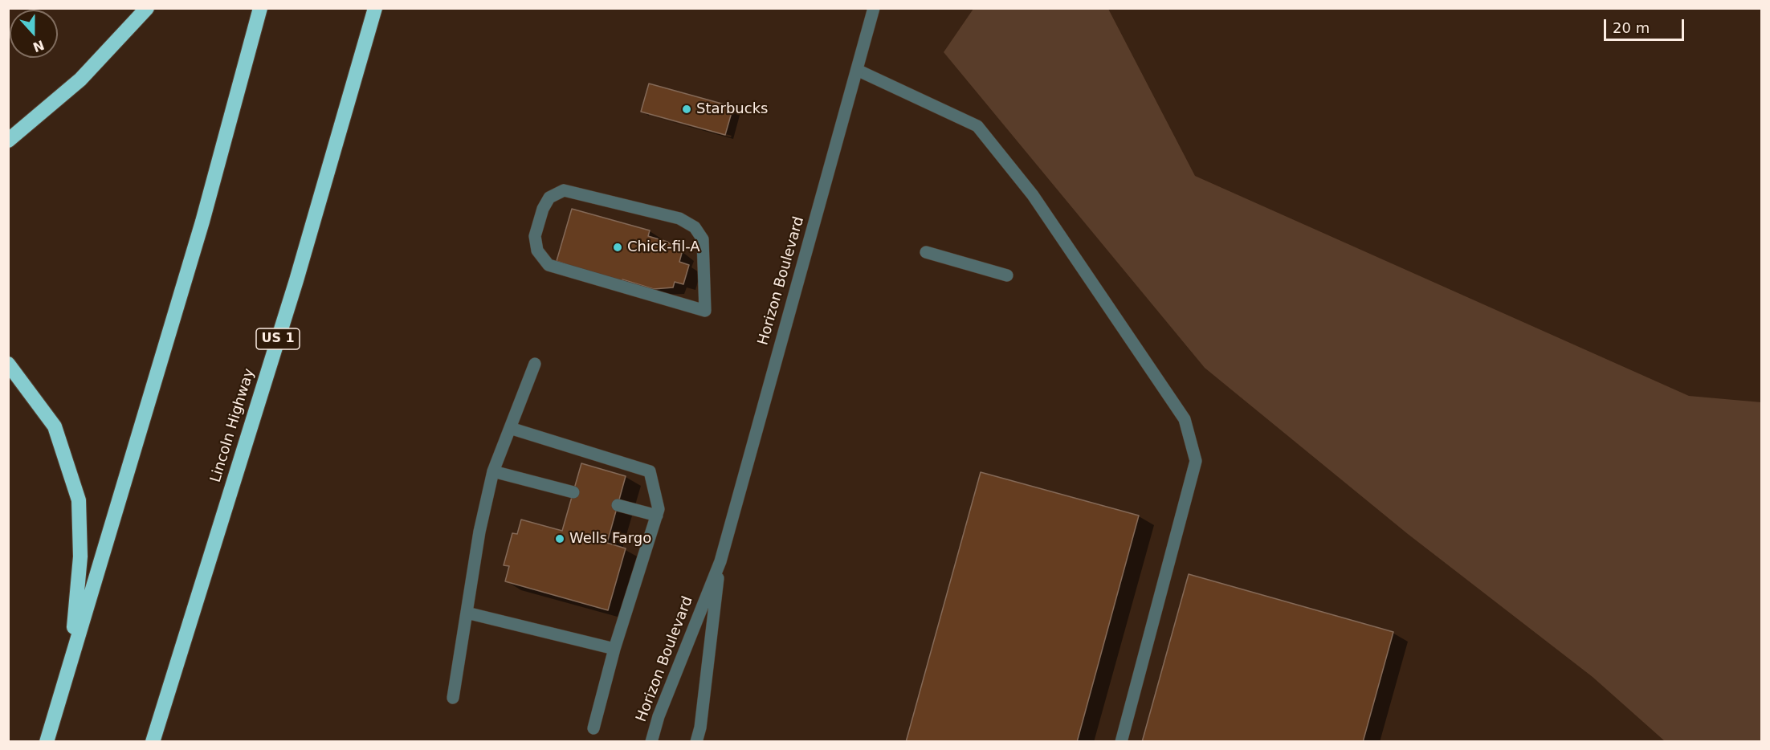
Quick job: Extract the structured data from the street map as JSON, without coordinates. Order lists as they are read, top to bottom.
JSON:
{
  "streets": {
    "highway": ["US 1", "Lincoln Highway"],
    "street": ["Horizon Boulevard"]
  },
  "places": ["Starbucks", "Chick-fil-A", "Wells Fargo"],
  "scale_bar": "20 m",
  "north": "bottom"
}
